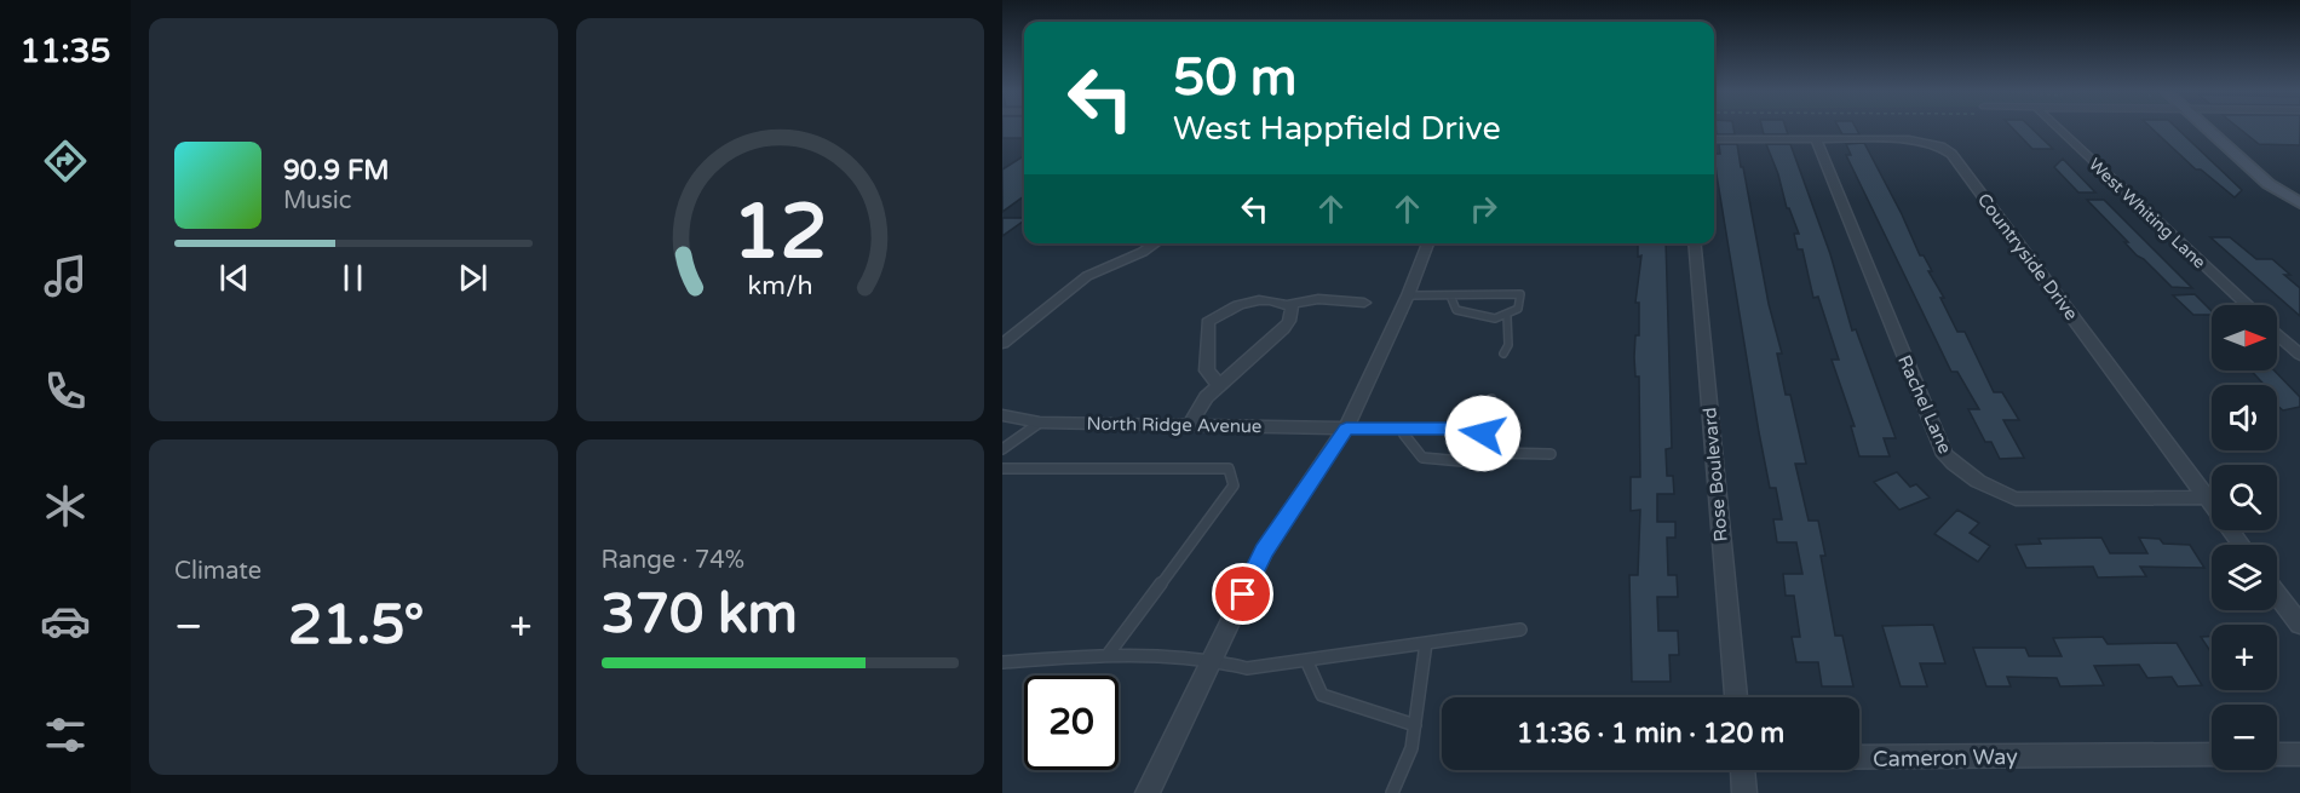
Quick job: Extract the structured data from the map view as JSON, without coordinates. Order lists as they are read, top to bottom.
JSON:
{
  "streets": {
    "street": [
      "West Whiting Lane",
      "Countryside Drive",
      "Rachel Lane",
      "North Ridge Avenue",
      "Rose Boulevard",
      "Cameron Way"
    ]
  },
  "crossings": [
    ["Countryside Drive", "Rachel Lane"]
  ],
  "north": "right",
  "page": {
    "tabs": "11:35",
    "turn": ["50 m", "West Happfield Drive"],
    "song": ["90.9 FM", "Music"],
    "map_buttons": ["+", "−"],
    "tile": [
      "Climate",
      ["Range · 74%", "370 km"]
    ],
    "heat": ["−", "21.5°", "+"],
    "limit": "20",
    "trip": "11:36 · 1 min · 120 m",
    "gauge": ["12", "km/h"]
  }
}
